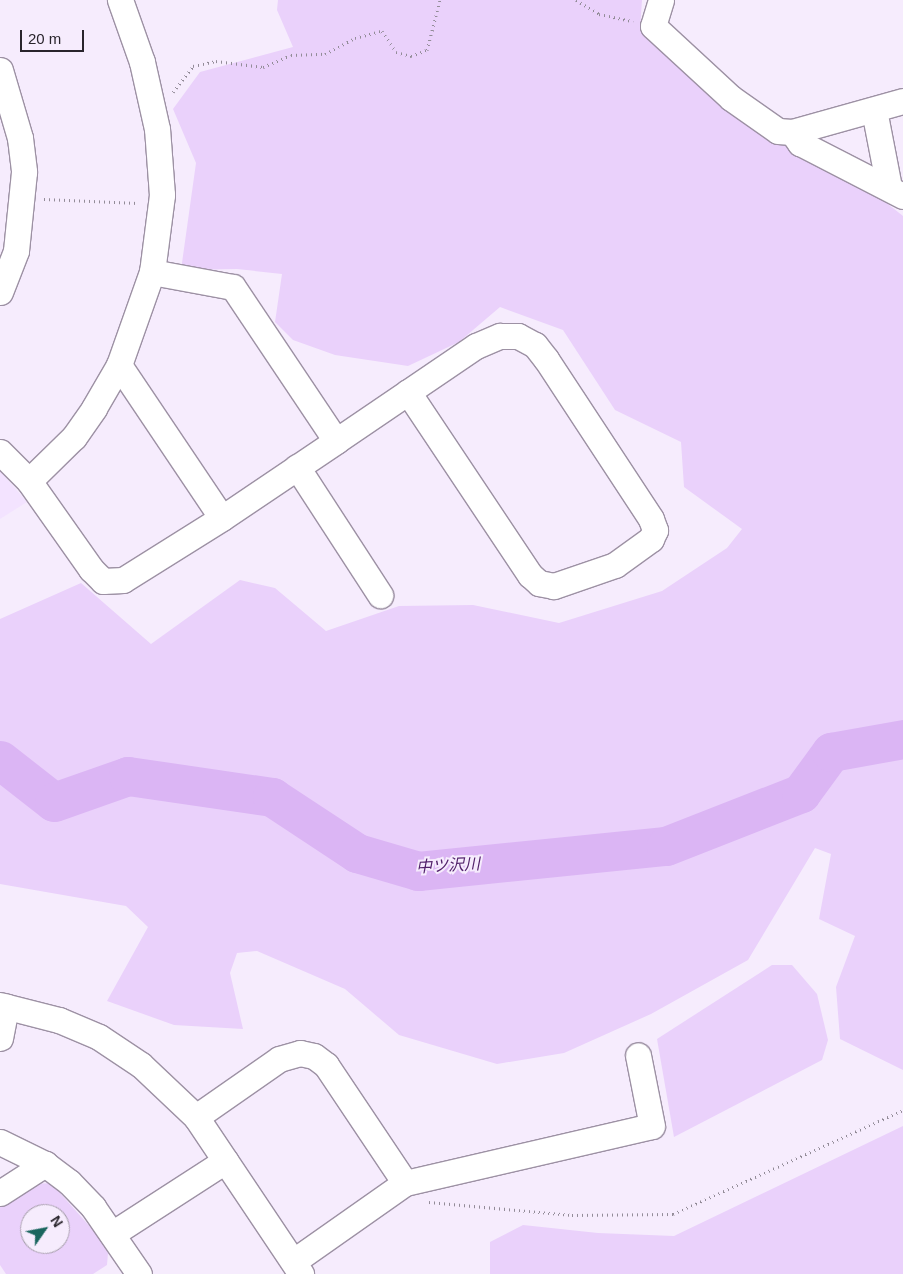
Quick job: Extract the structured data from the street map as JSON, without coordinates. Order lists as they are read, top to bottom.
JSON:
{
  "water": ["中ツ沢川"],
  "scale_bar": "20 m",
  "north": "top right"
}
